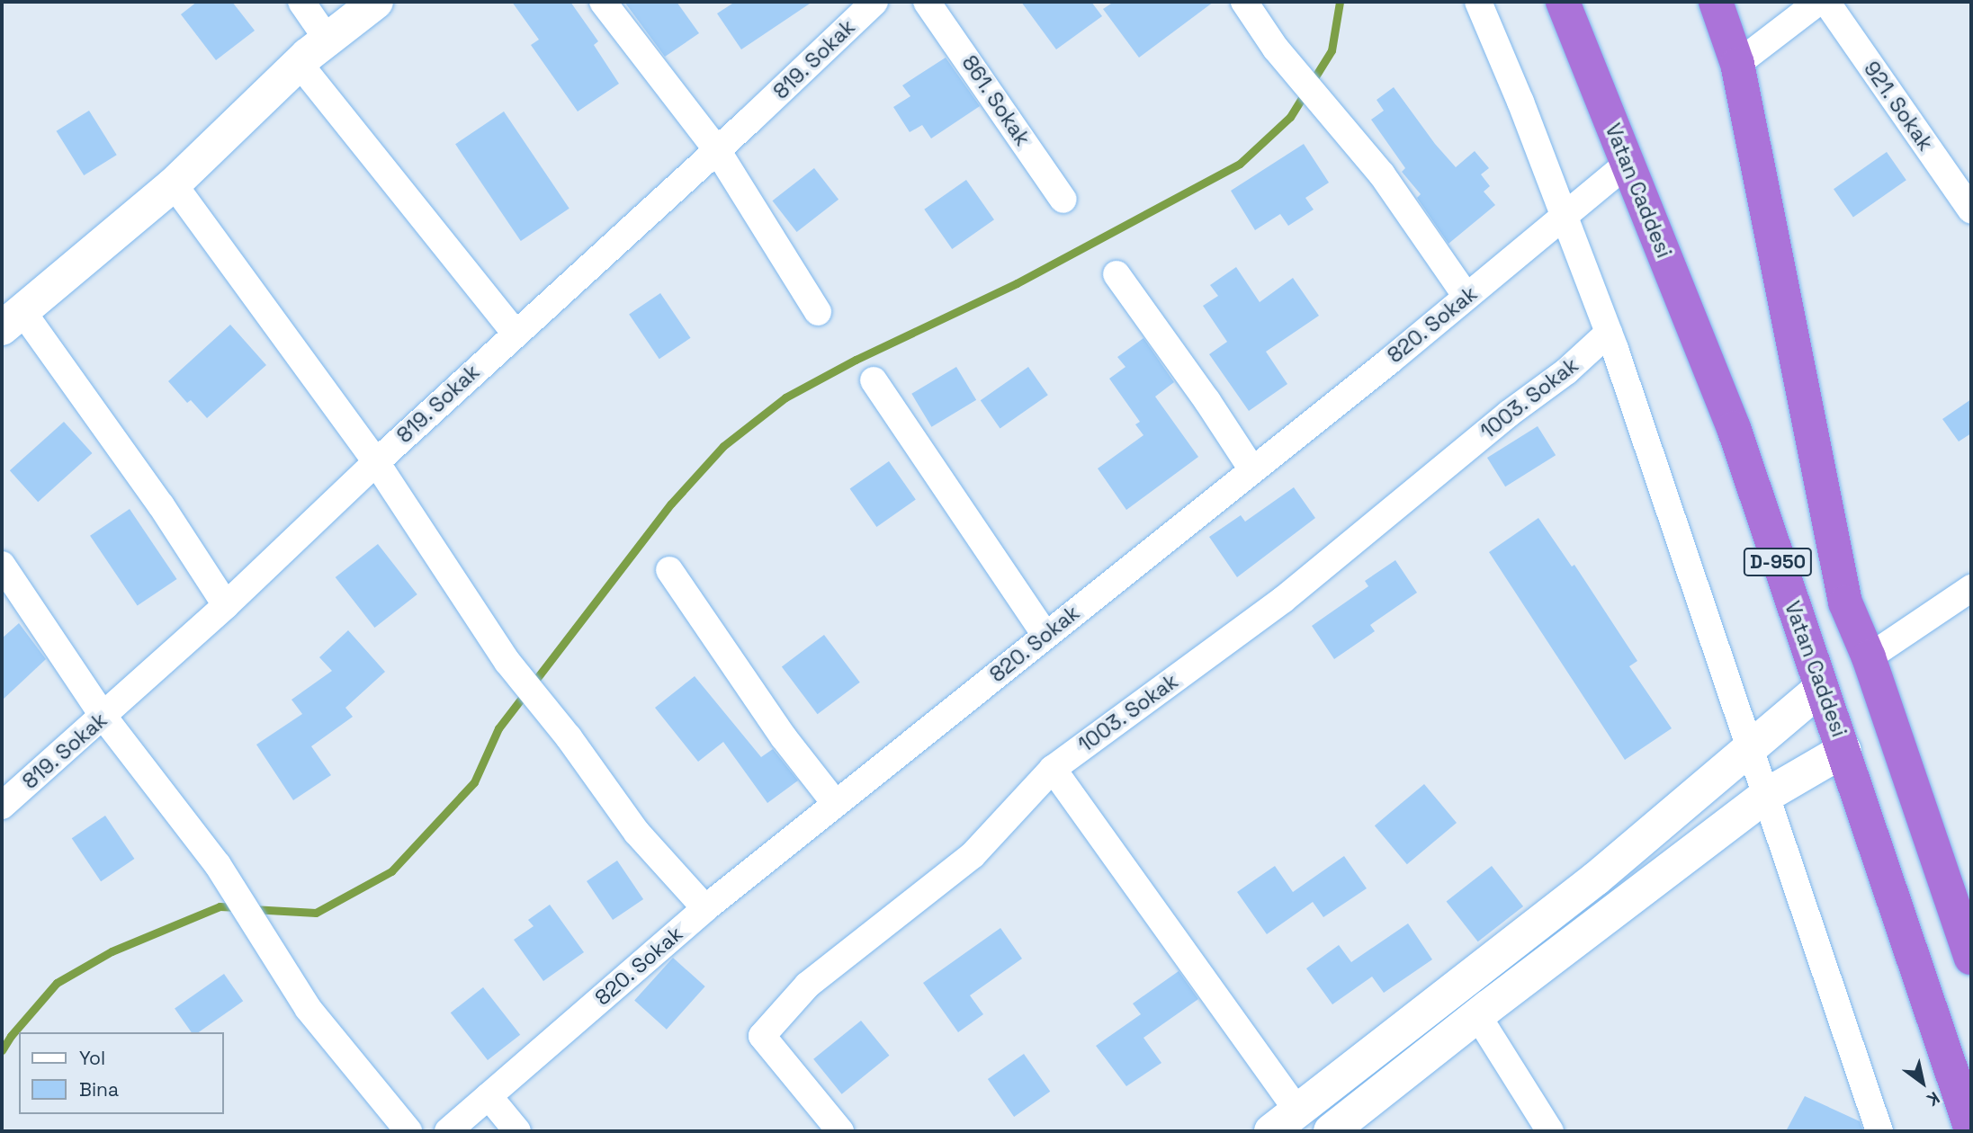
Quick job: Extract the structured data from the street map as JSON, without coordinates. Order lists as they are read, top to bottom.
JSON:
{
  "streets": {
    "highway": ["Vatan Caddesi", "D-950"],
    "street": [
      "819. Sokak",
      "861. Sokak",
      "921. Sokak",
      "820. Sokak",
      "1003. Sokak"
    ]
  },
  "crossings": [
    ["Vatan Caddesi", "820. Sokak"]
  ],
  "legend": ["Yol", "Bina"],
  "north": "bottom right"
}
